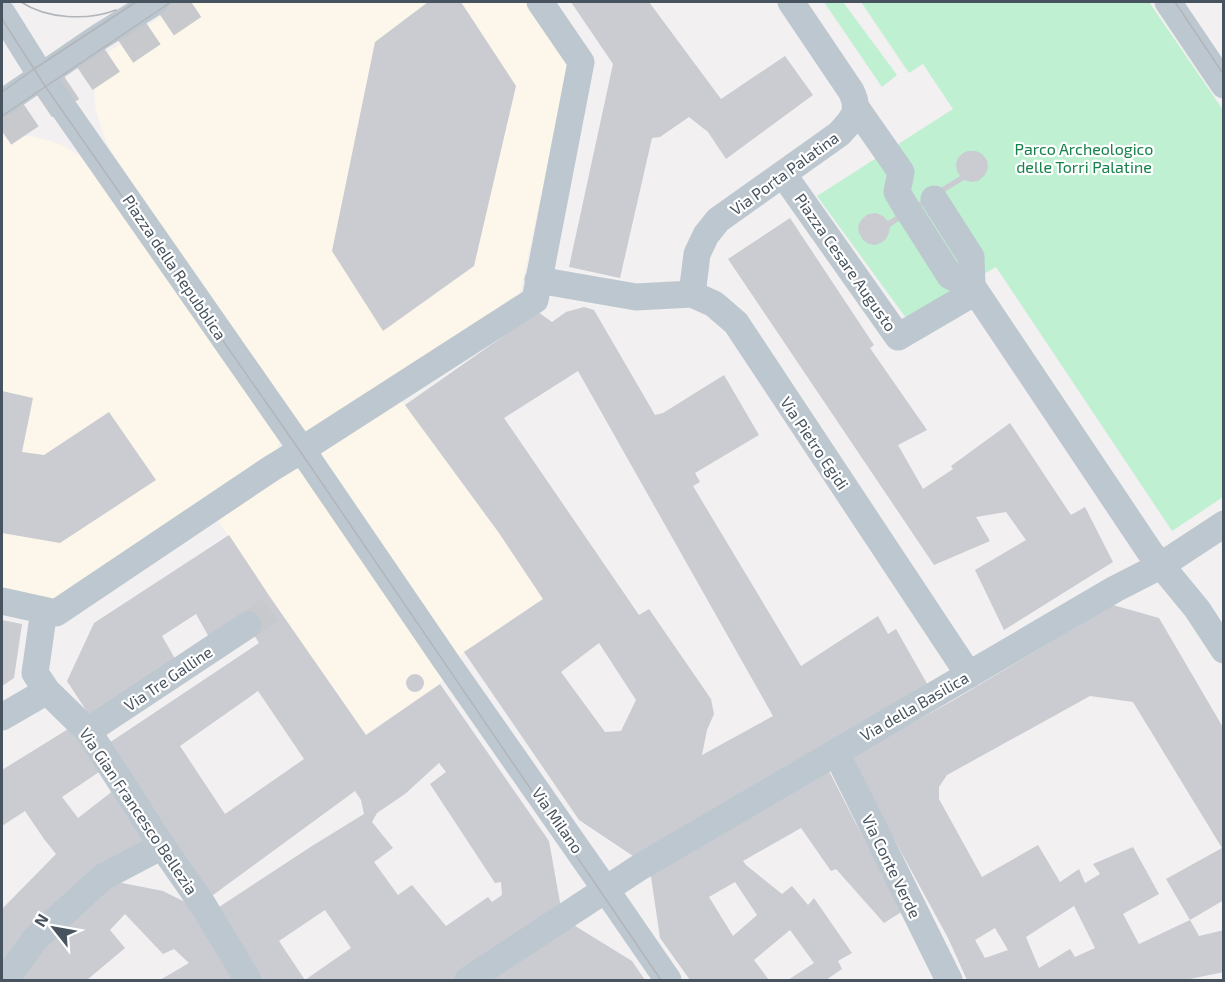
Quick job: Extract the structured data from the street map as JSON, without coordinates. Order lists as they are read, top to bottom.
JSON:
{
  "streets": {
    "street": [
      "Via Porta Palatina",
      "Piazza Cesare Augusto",
      "Piazza della Repubblica",
      "Via Pietro Egidi",
      "Via Tre Galline",
      "Via della Basilica",
      "Via Gian Francesco Bellezia",
      "Via Milano",
      "Via Conte Verde"
    ]
  },
  "crossings": [
    ["Via Porta Palatina", "Piazza Cesare Augusto"],
    ["Via Porta Palatina", "Via Pietro Egidi"],
    ["Piazza della Repubblica", "Via Milano"],
    ["Via Pietro Egidi", "Via della Basilica"],
    ["Via Tre Galline", "Via Gian Francesco Bellezia"],
    ["Via della Basilica", "Via Milano"],
    ["Via della Basilica", "Via Conte Verde"]
  ],
  "parks": ["Parco Archeologico delle Torri Palatine"],
  "north": "top left"
}
